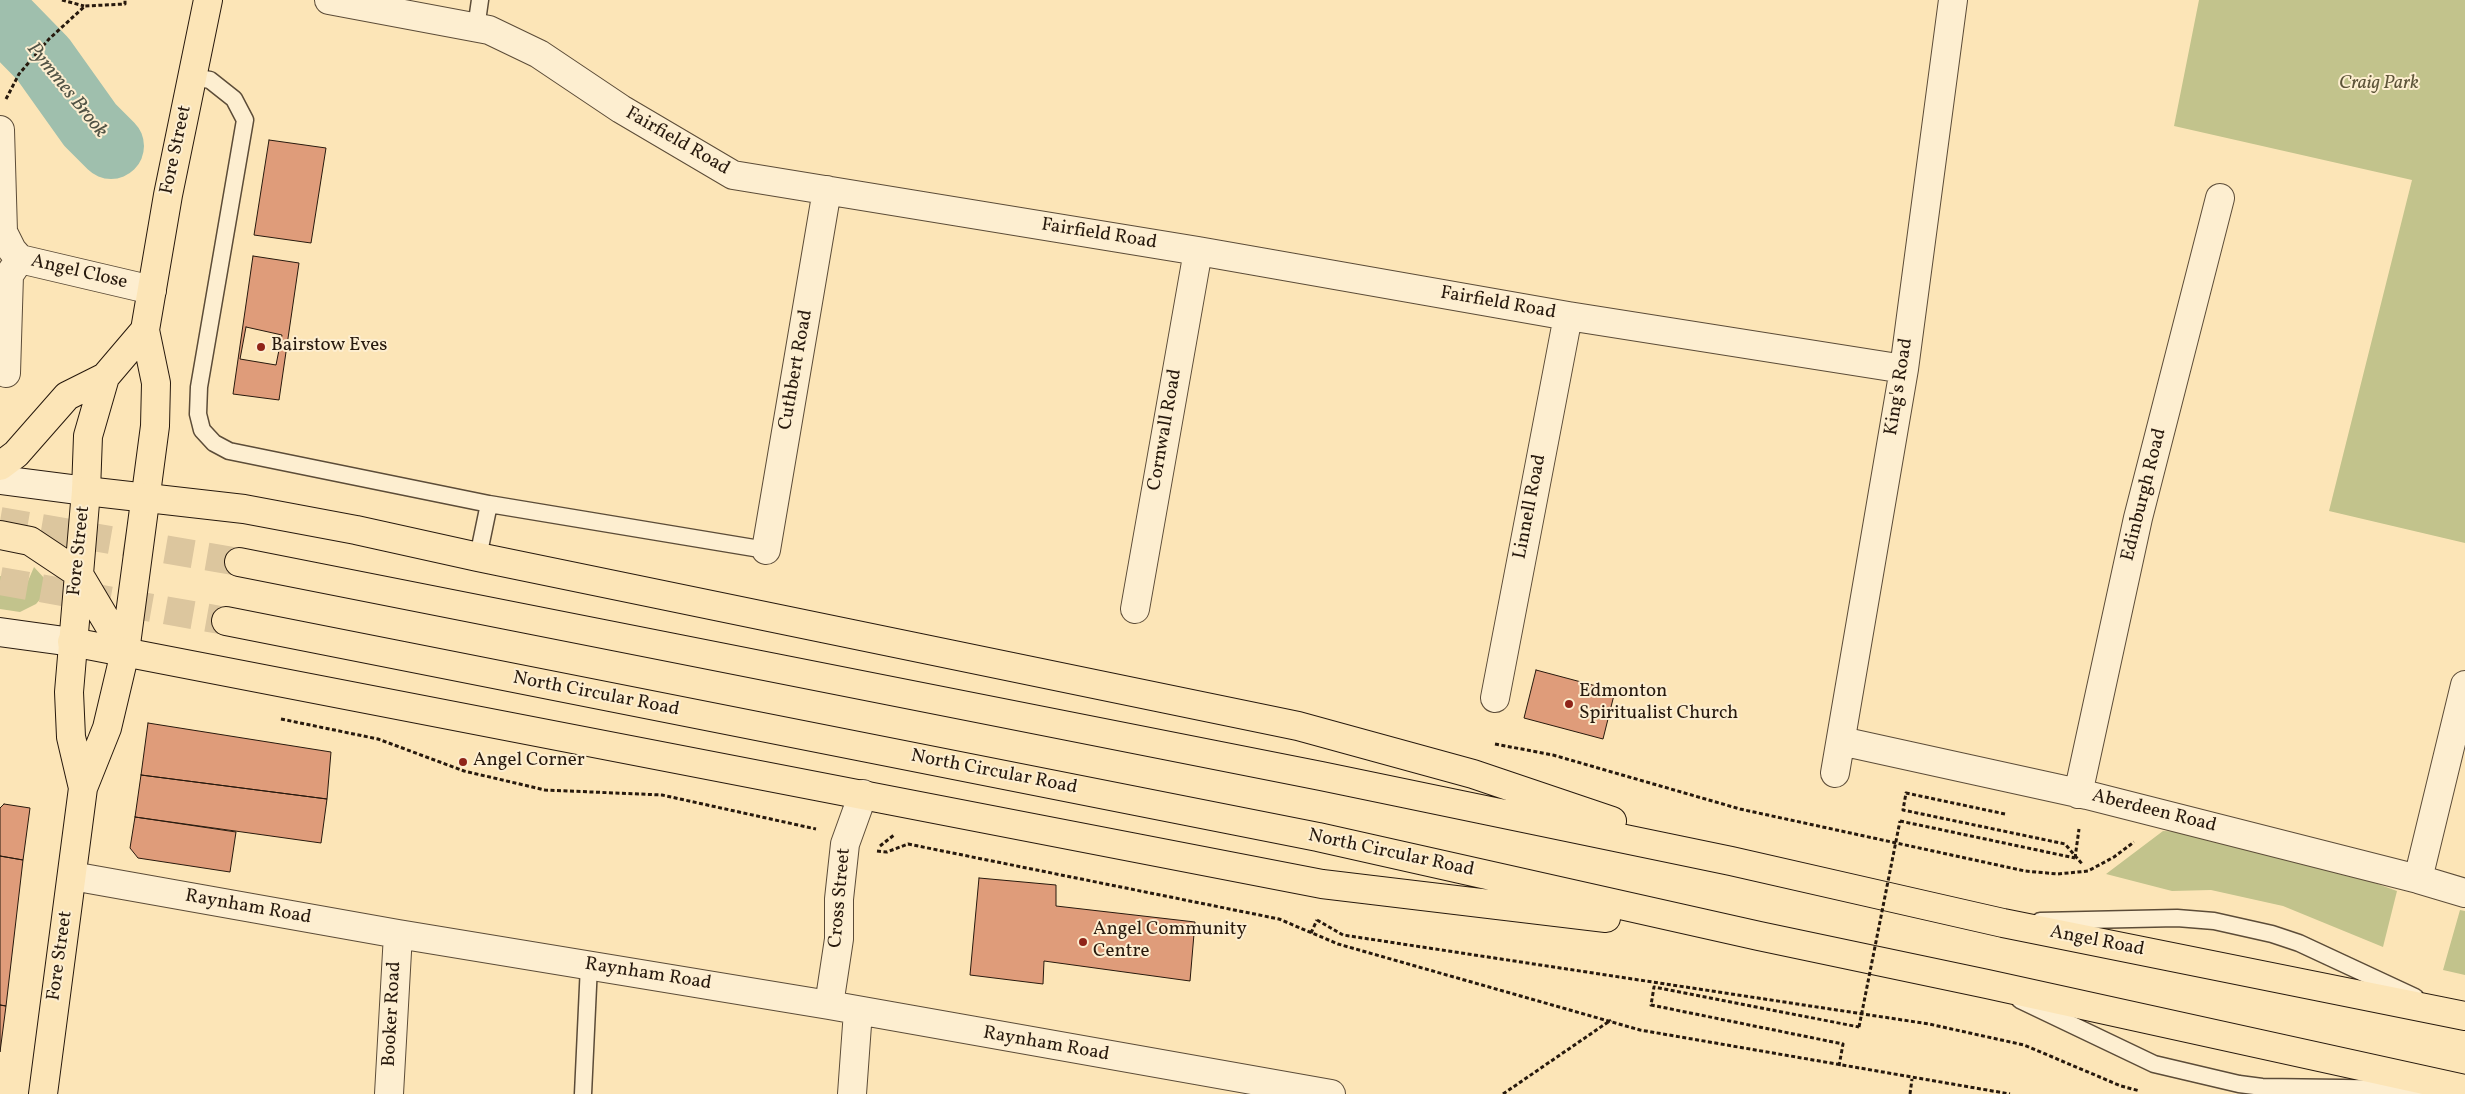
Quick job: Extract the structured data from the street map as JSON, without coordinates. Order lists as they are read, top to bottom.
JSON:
{
  "streets": {
    "main road": ["Fore Street", "North Circular Road", "Angel Road"],
    "street": [
      "Fairfield Road",
      "Angel Close",
      "Cuthbert Road",
      "King's Road",
      "Cornwall Road",
      "Edinburgh Road",
      "Linnell Road",
      "Aberdeen Road",
      "Cross Street",
      "Raynham Road",
      "Booker Road"
    ]
  },
  "crossings": [
    ["Fairfield Road", "Cuthbert Road"],
    ["Fairfield Road", "King's Road"],
    ["Fairfield Road", "Cornwall Road"],
    ["Fairfield Road", "Linnell Road"],
    ["Fore Street", "Angel Close"],
    ["Fore Street", "Raynham Road"],
    ["King's Road", "Aberdeen Road"],
    ["Edinburgh Road", "Aberdeen Road"],
    ["Cross Street", "Raynham Road"],
    ["Raynham Road", "Booker Road"]
  ],
  "water": ["Pymmes Brook"],
  "parks": ["Craig Park"],
  "places": [
    "Bairstow Eves",
    "Edmonton Spiritualist Church",
    "Angel Corner",
    "Angel Community Centre"
  ]
}
